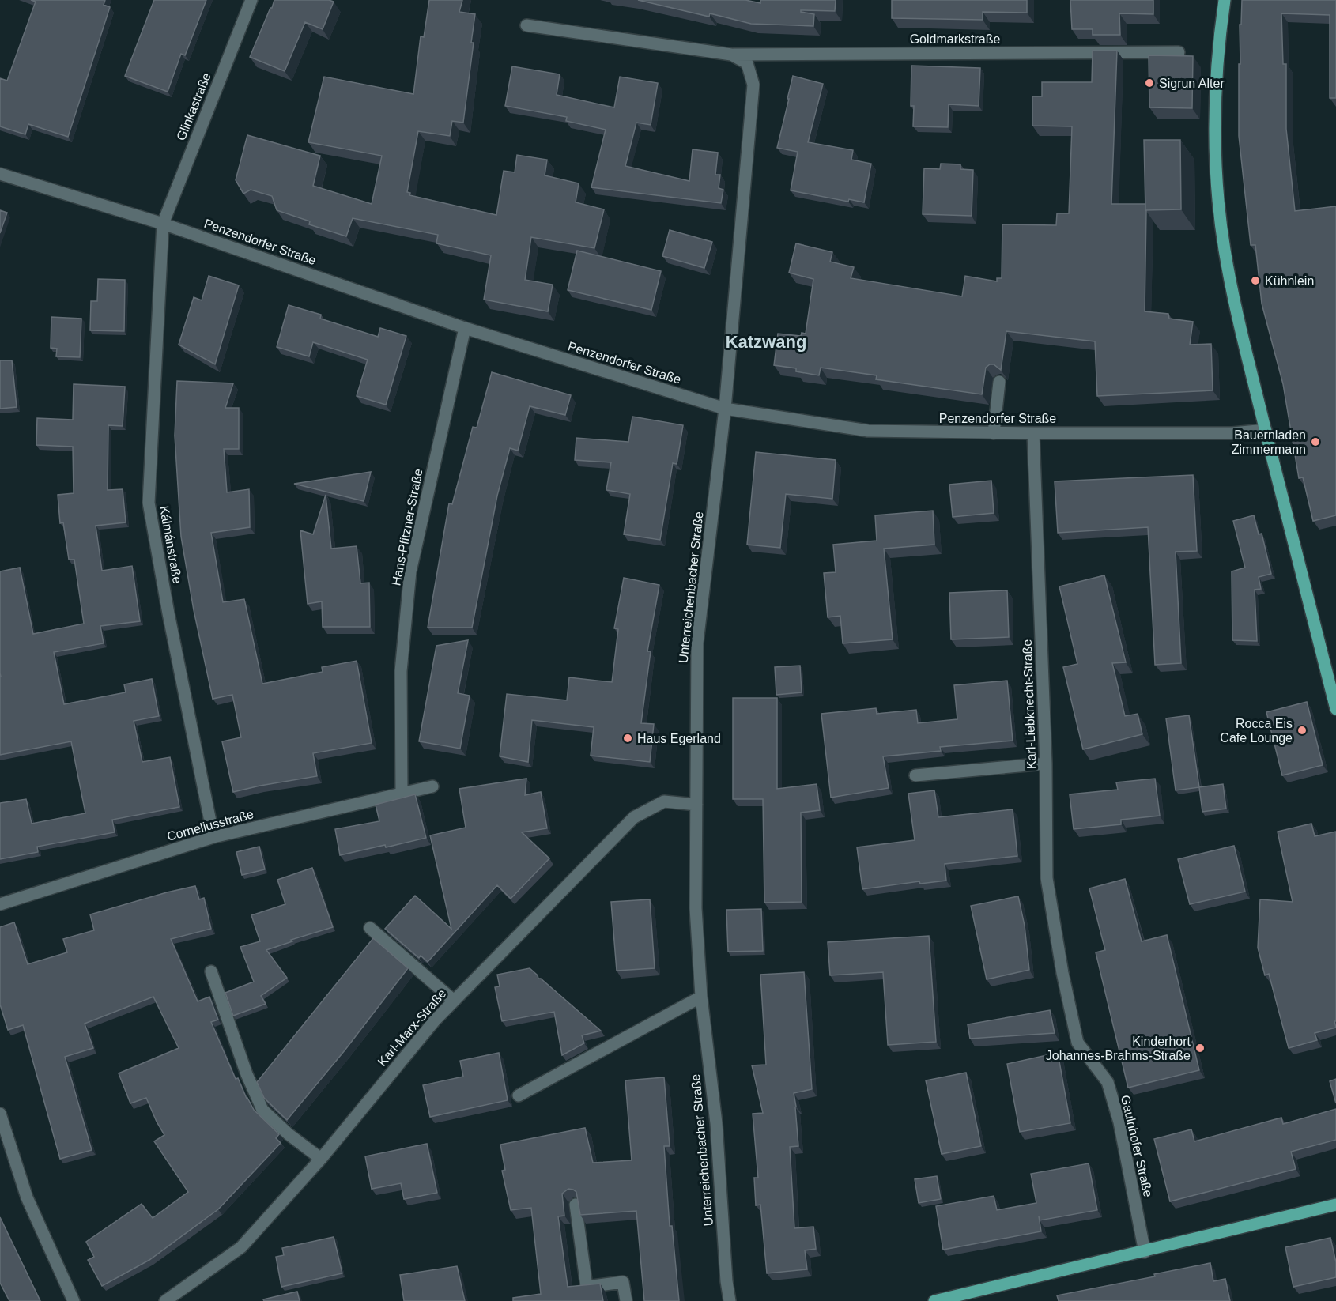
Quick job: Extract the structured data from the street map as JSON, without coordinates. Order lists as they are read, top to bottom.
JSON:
{
  "streets": {
    "street": [
      "Goldmarkstraße",
      "Glinkastraße",
      "Penzendorfer Straße",
      "Hans-Pfitzner-Straße",
      "Kálmánstraße",
      "Unterreichenbacher Straße",
      "Karl-Liebknecht-Straße",
      "Corneliusstraße",
      "Karl-Marx-Straße",
      "Gaulnhofer Straße"
    ]
  },
  "crossings": [
    ["Glinkastraße", "Penzendorfer Straße"],
    ["Glinkastraße", "Kálmánstraße"],
    ["Penzendorfer Straße", "Hans-Pfitzner-Straße"],
    ["Penzendorfer Straße", "Kálmánstraße"],
    ["Penzendorfer Straße", "Unterreichenbacher Straße"],
    ["Penzendorfer Straße", "Karl-Liebknecht-Straße"],
    ["Hans-Pfitzner-Straße", "Corneliusstraße"],
    ["Kálmánstraße", "Corneliusstraße"],
    ["Unterreichenbacher Straße", "Karl-Marx-Straße"],
    ["Karl-Liebknecht-Straße", "Gaulnhofer Straße"]
  ],
  "districts": ["Katzwang"],
  "places": [
    "Sigrun Alter",
    "Kühnlein",
    "Bauernladen Zimmermann",
    "Rocca Eis Cafe Lounge",
    "Haus Egerland",
    "Kinderhort Johannes-Brahms-Straße"
  ]
}
